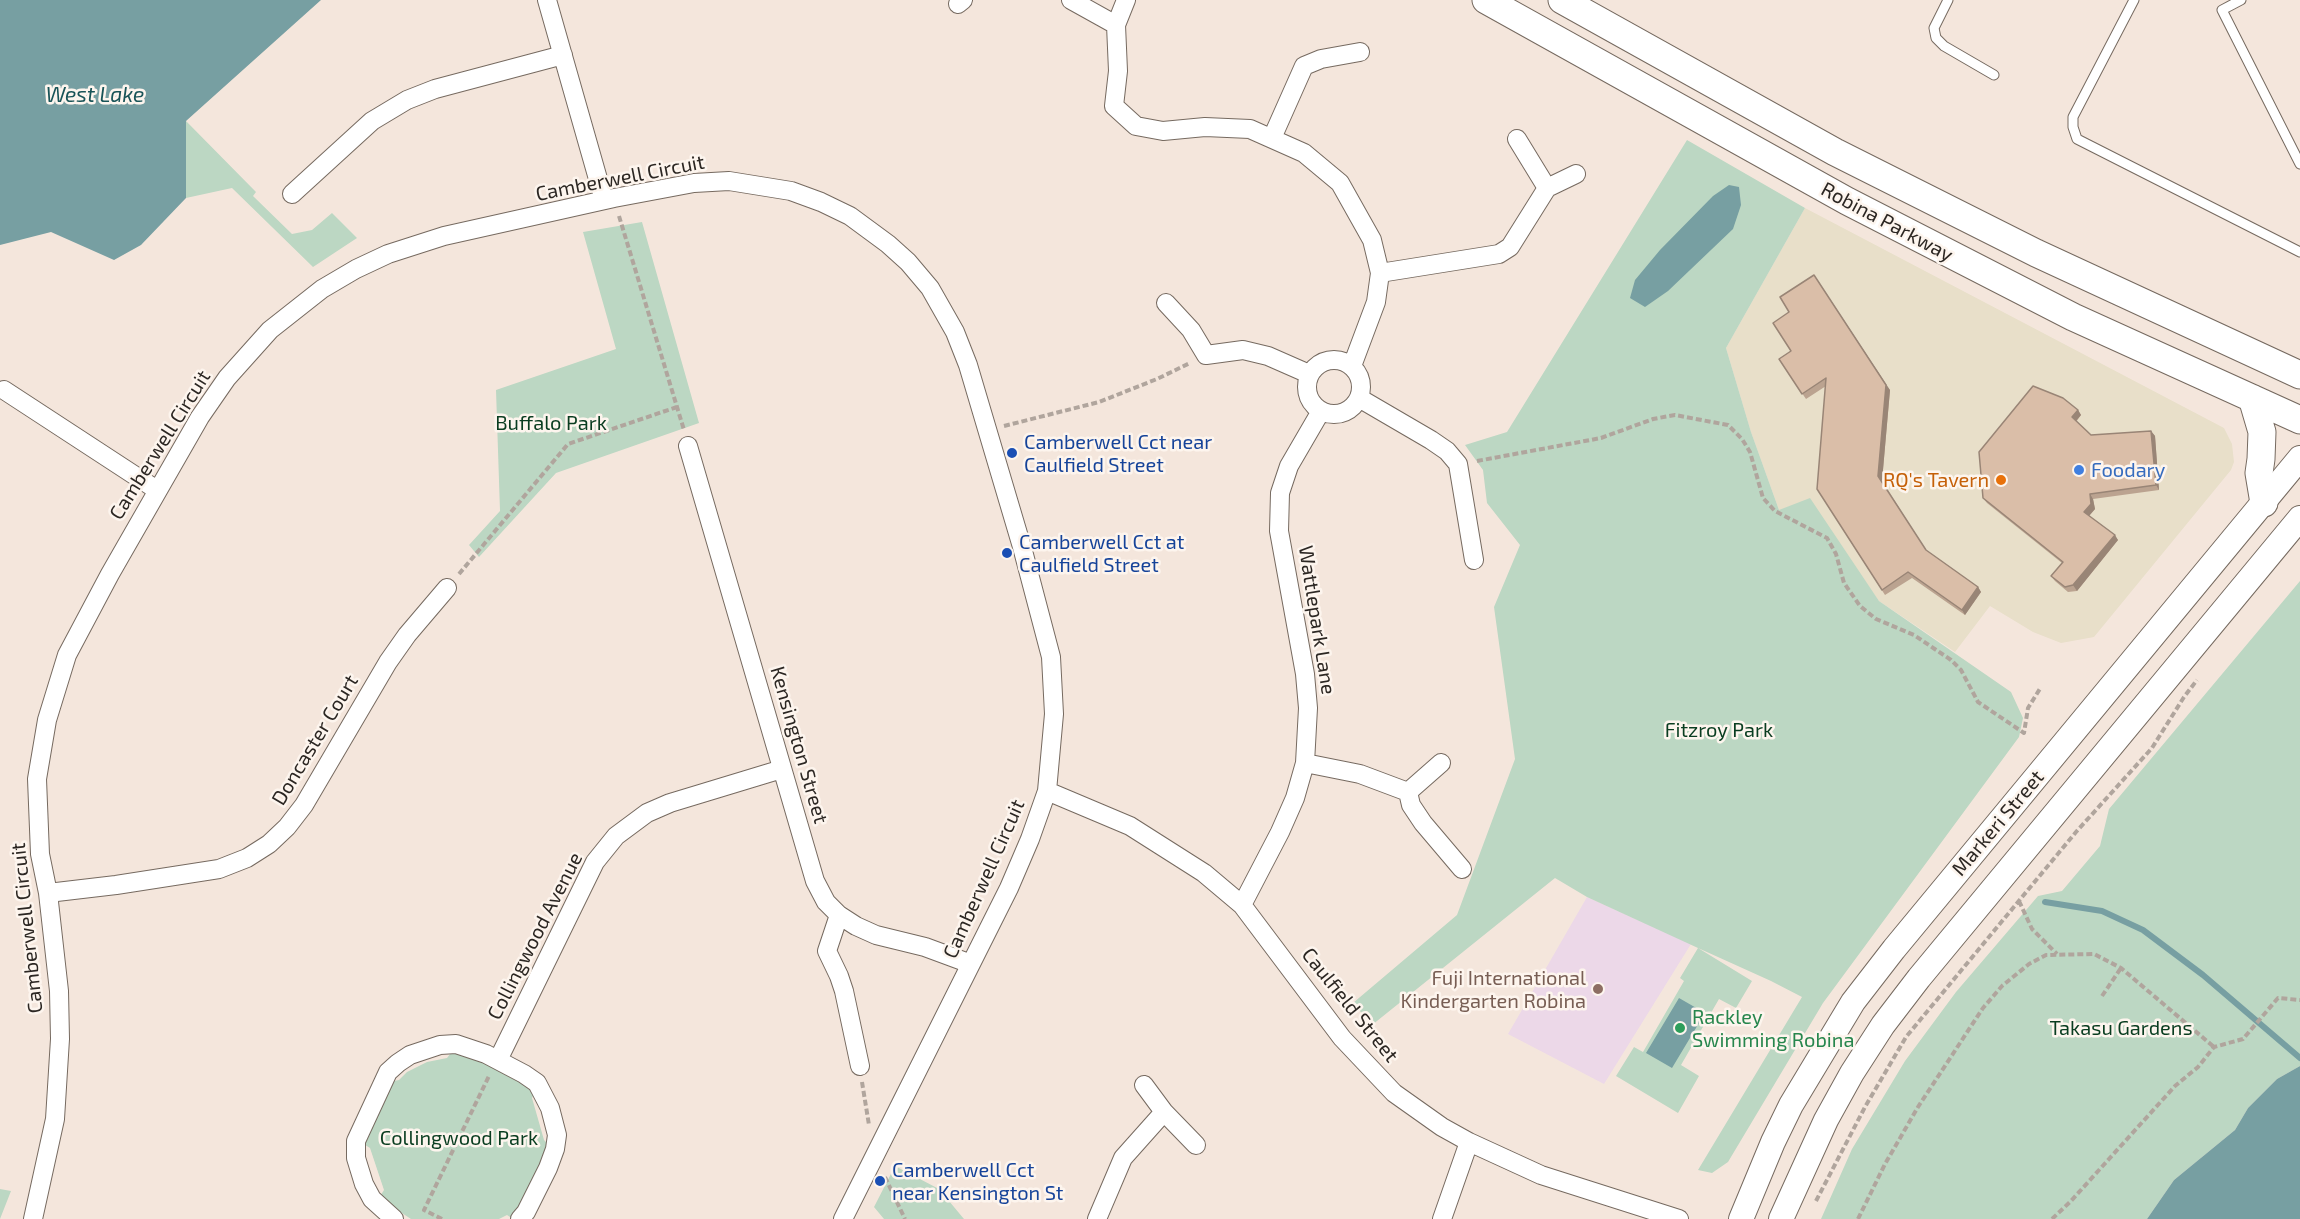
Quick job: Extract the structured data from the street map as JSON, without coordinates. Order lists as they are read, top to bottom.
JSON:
{
  "streets": {
    "main road": ["Robina Parkway", "Markeri Street"],
    "street": [
      "Camberwell Circuit",
      "Wattlepark Lane",
      "Doncaster Court",
      "Kensington Street",
      "Collingwood Avenue",
      "Caulfield Street"
    ]
  },
  "crossings": [
    ["Camberwell Circuit", "Doncaster Court"],
    ["Camberwell Circuit", "Kensington Street"],
    ["Camberwell Circuit", "Caulfield Street"],
    ["Wattlepark Lane", "Caulfield Street"],
    ["Kensington Street", "Collingwood Avenue"]
  ],
  "water": ["West Lake"],
  "parks": [
    "Buffalo Park",
    "Fitzroy Park",
    "Takasu Gardens",
    "Collingwood Park"
  ],
  "places": [
    "Camberwell Cct near Caulfield Street",
    "Foodary",
    "RQ's Tavern",
    "Camberwell Cct at Caulfield Street",
    "Fuji International Kindergarten Robina",
    "Rackley Swimming Robina",
    "Camberwell Cct near Kensington St"
  ]
}
